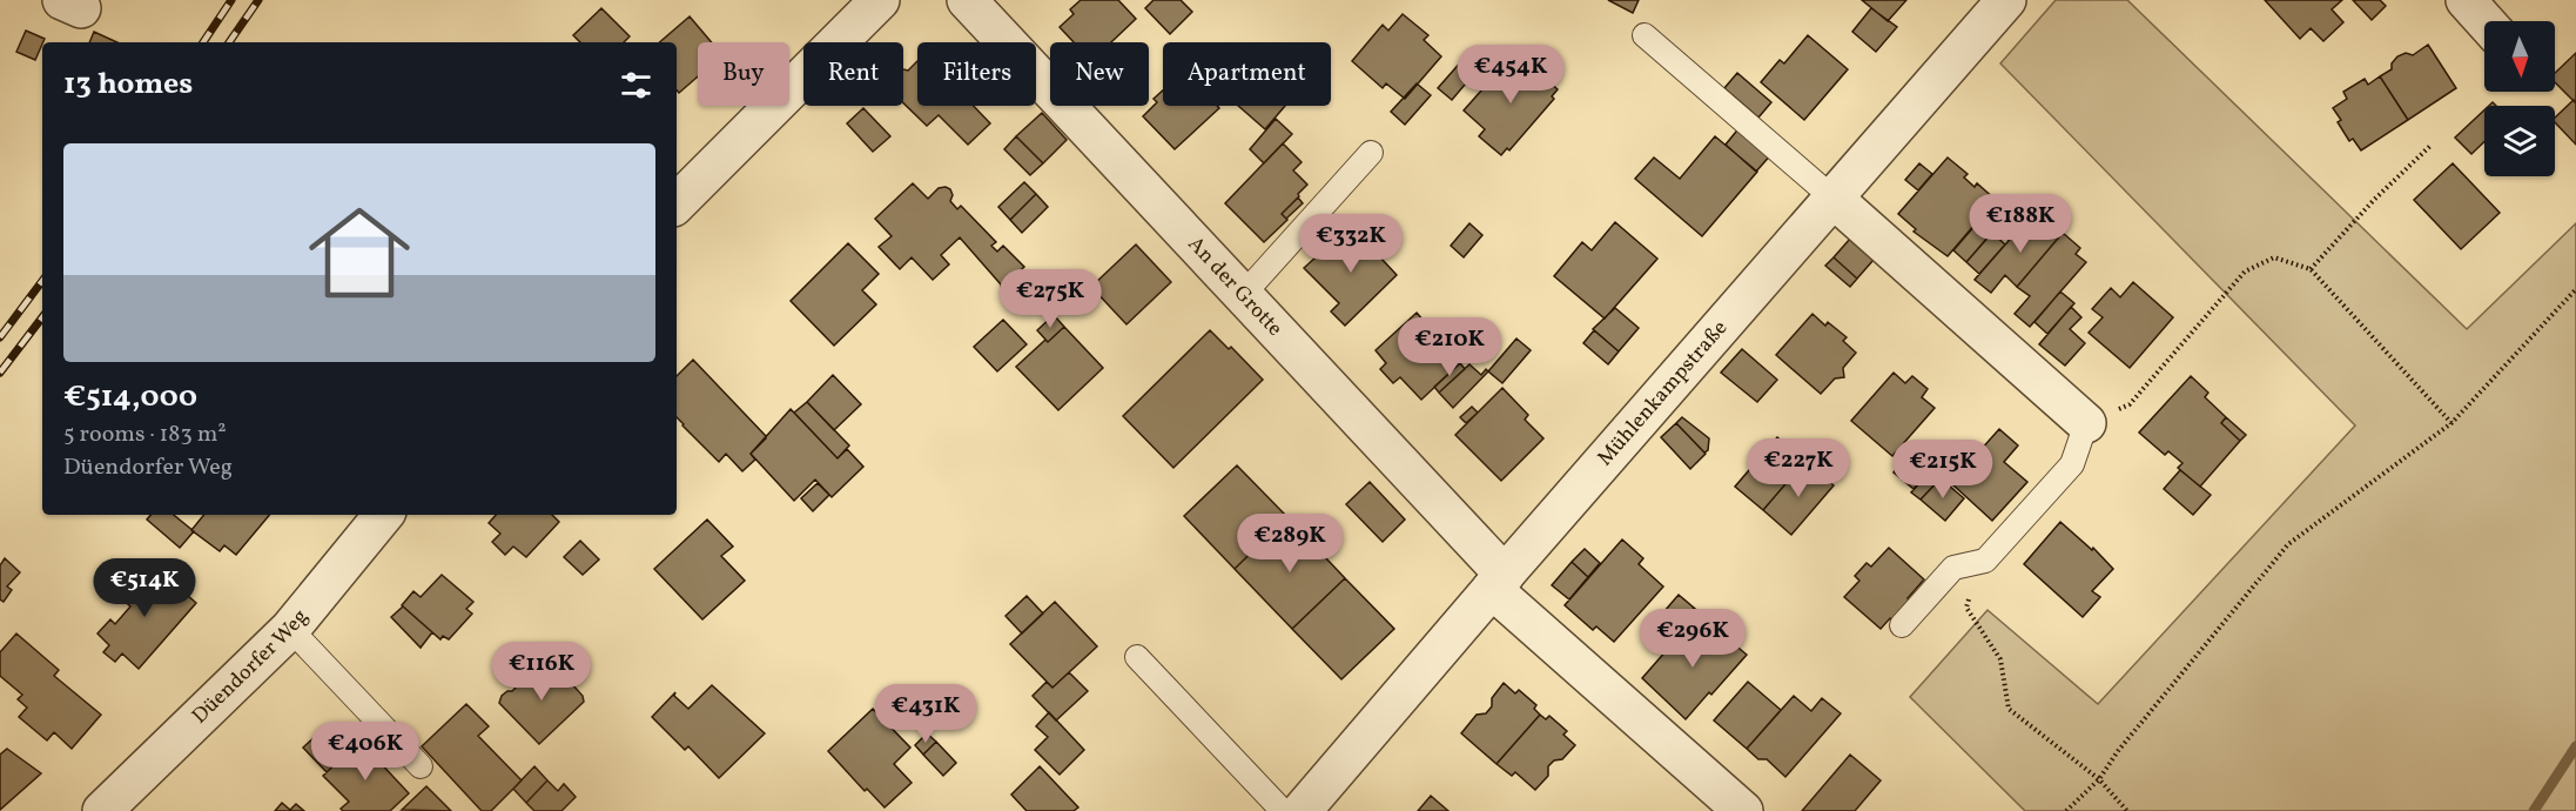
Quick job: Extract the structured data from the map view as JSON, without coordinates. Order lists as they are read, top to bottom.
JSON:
{
  "streets": {
    "street": ["An der Grotte", "Mühlenkampstraße", "Düendorfer Weg"]
  },
  "crossings": [
    ["An der Grotte", "Mühlenkampstraße"]
  ],
  "north": "bottom",
  "page": {
    "chip": [
      "Buy",
      "Rent",
      "Filters",
      "New",
      "Apartment"
    ],
    "heading": "13 homes",
    "price": [
      "€454K",
      "€188K",
      "€332K",
      "€275K",
      "€210K",
      "€227K",
      "€215K",
      "€289K",
      "€514K",
      "€296K",
      "€116K",
      "€431K",
      "€406K"
    ],
    "list": [
      {
        "name": "€514,000",
        "note": "5 rooms · 183 m² · Düendorfer Weg"
      }
    ]
  }
}
